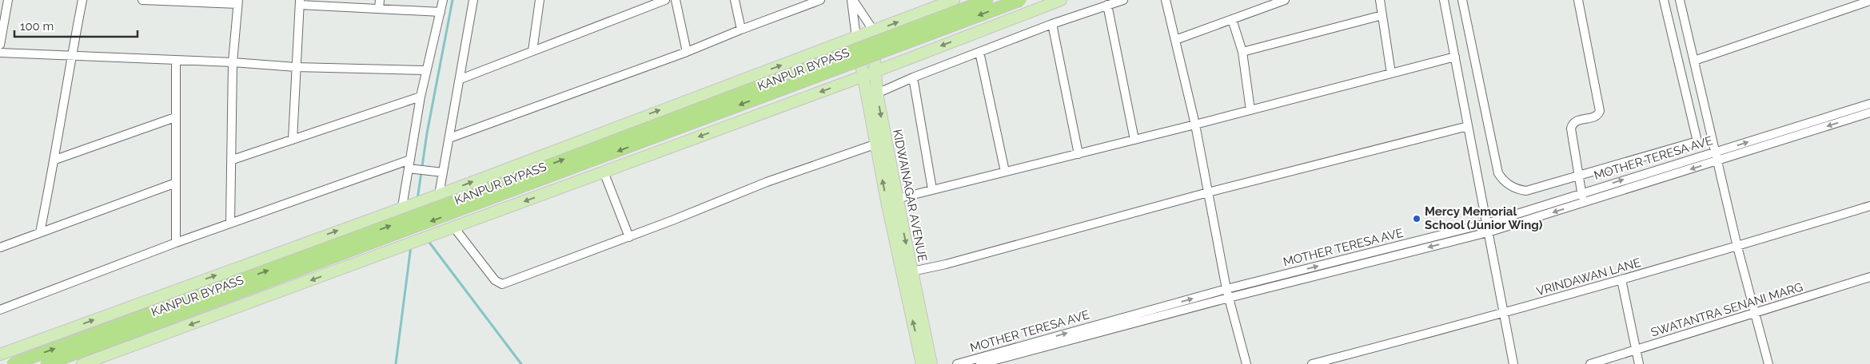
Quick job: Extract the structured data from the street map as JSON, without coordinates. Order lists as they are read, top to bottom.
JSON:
{
  "streets": {
    "highway": ["KANPUR BYPASS"],
    "main road": ["KIDWAINAGAR AVENUE"],
    "street": ["MOTHER TERESA AVE", "VRINDAWAN LANE", "SWATANTRA SENANI MARG"]
  },
  "places": ["Mercy Memorial School (Junior Wing)"],
  "scale_bar": "100 m"
}
